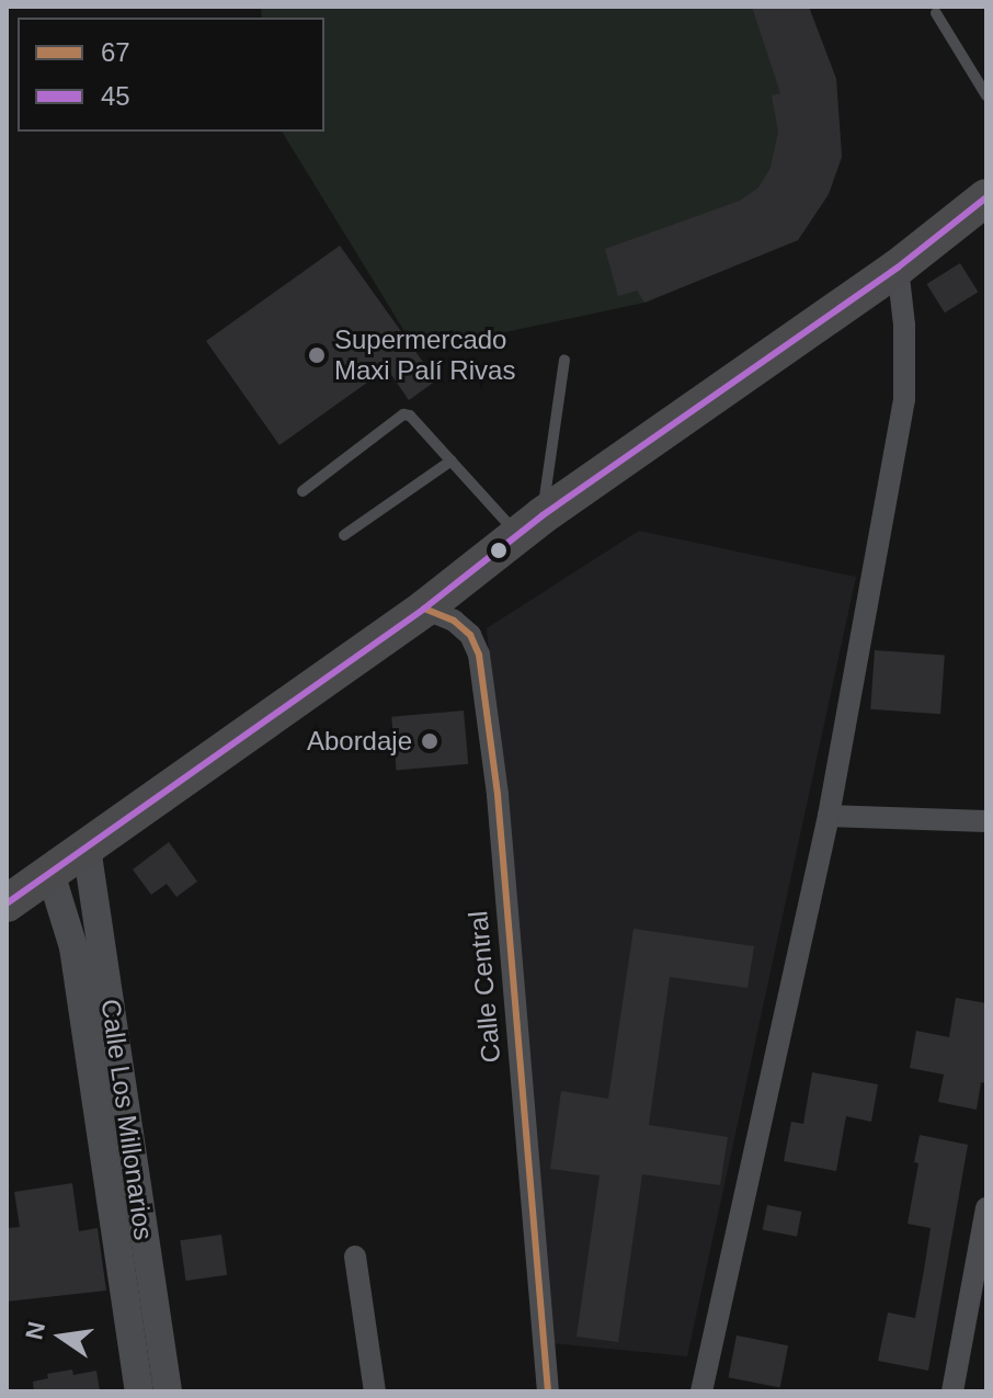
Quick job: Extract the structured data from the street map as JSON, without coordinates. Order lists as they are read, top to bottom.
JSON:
{
  "streets": {
    "street": ["Calle Central", "Calle Los Millonarios"]
  },
  "places": ["Supermercado Maxi Palí Rivas", "Abordaje"],
  "lines": ["transit line 45", "transit line 67"],
  "legend": ["67", "45"],
  "north": "left"
}
